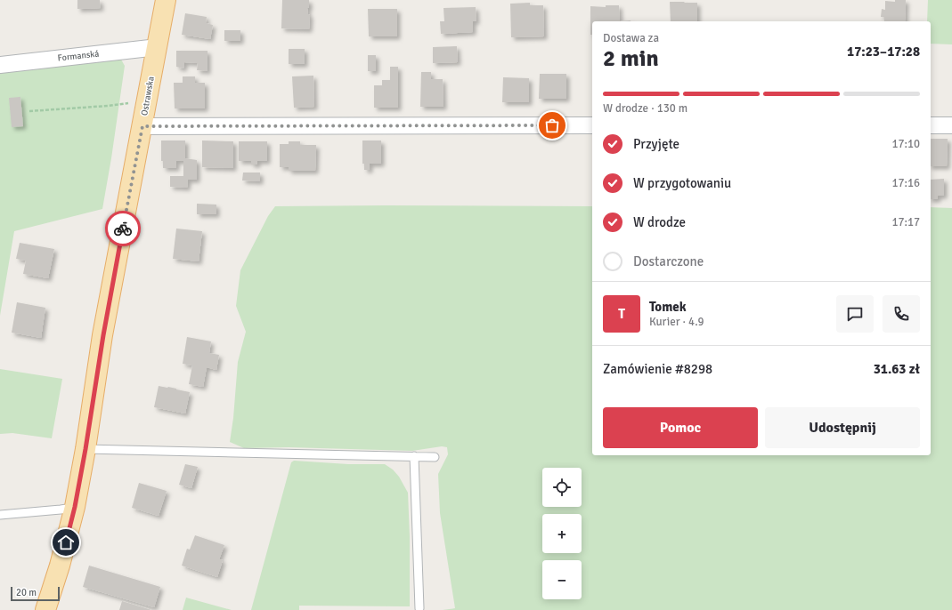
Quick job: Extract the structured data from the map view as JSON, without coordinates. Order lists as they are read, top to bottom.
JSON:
{
  "streets": {
    "main road": ["Ostrawska"],
    "street": ["Formanská"]
  },
  "crossings": [
    ["Formanská", "Ostrawska"]
  ],
  "scale_bar": "20 m",
  "page": {
    "heading": ["2 min", "Dostawa za", "17:23–17:28"],
    "panel": [
      "Tomek",
      "Kurier · 4.9",
      "Zamówienie #8298",
      "31.63 zł"
    ],
    "bar": "W drodze · 130 m",
    "list": [
      ["Przyjęte", "17:10"],
      ["W przygotowaniu", "17:16"],
      ["W drodze", "17:17"],
      "Dostarczone"
    ],
    "round": "T",
    "buttons": ["Pomoc", "Udostępnij"],
    "map_buttons": ["+", "−"],
    "scale": "20 m"
  }
}
